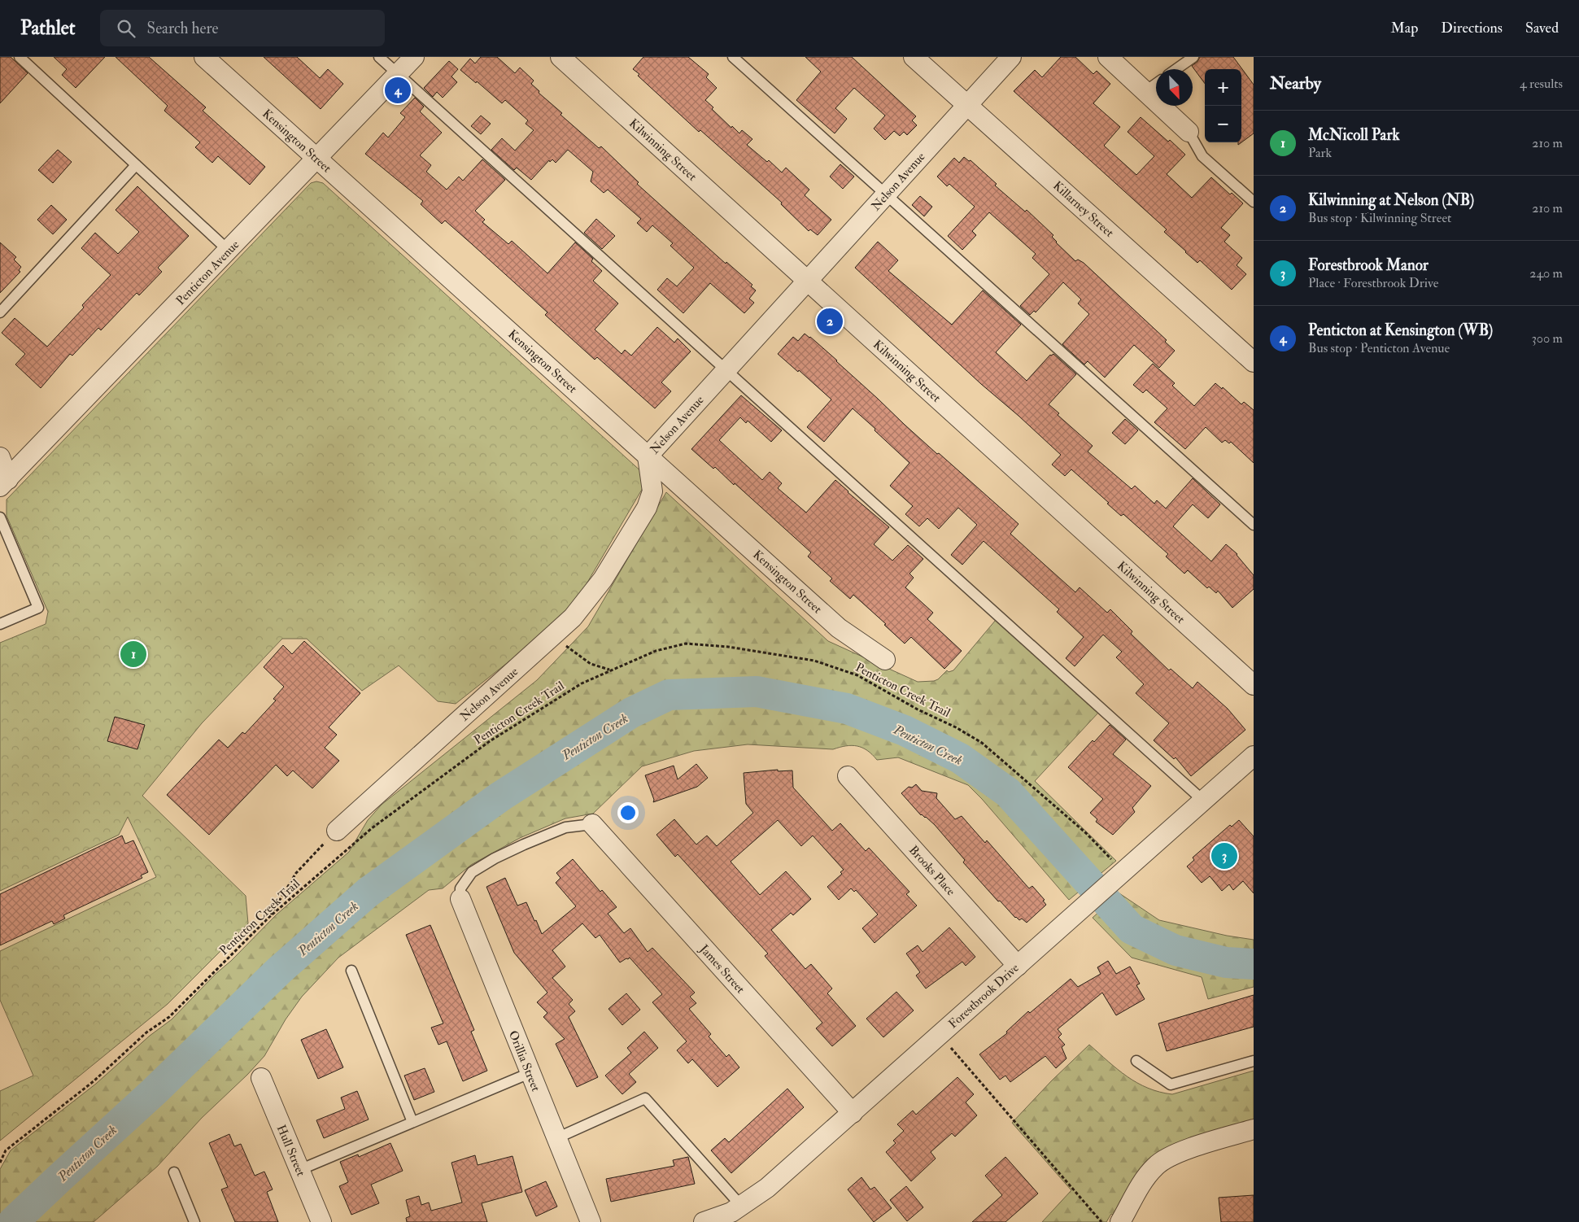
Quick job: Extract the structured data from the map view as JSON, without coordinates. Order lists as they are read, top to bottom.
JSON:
{
  "streets": {
    "street": [
      "Kensington Street",
      "Kilwinning Street",
      "Nelson Avenue",
      "Killarney Street",
      "Penticton Avenue",
      "Brooks Place",
      "James Street",
      "Forestbrook Drive",
      "Orillia Street",
      "Hull Street"
    ],
    "path": ["Penticton Creek Trail"]
  },
  "crossings": [
    ["Kensington Street", "Nelson Avenue"],
    ["Kensington Street", "Penticton Avenue"],
    ["Kilwinning Street", "Nelson Avenue"],
    ["Nelson Avenue", "Killarney Street"],
    ["Penticton Creek Trail", "Forestbrook Drive"],
    ["Brooks Place", "Forestbrook Drive"],
    ["James Street", "Forestbrook Drive"]
  ],
  "water": ["Penticton Creek"],
  "north": "bottom right",
  "page": {
    "header": "Pathlet",
    "search": "Search here",
    "nav": ["Map", "Directions", "Saved"],
    "heading": ["Nearby", "4 results"],
    "map_buttons": ["+", "−"],
    "pins": [
      "4",
      "2",
      "1",
      "3"
    ],
    "list": [
      {
        "mark": "1",
        "name": "McNicoll Park",
        "note": "Park",
        "value": "210 m"
      },
      {
        "mark": "2",
        "name": "Kilwinning at Nelson (NB)",
        "note": "Bus stop · Kilwinning Street",
        "value": "210 m"
      },
      {
        "mark": "3",
        "name": "Forestbrook Manor",
        "note": "Place · Forestbrook Drive",
        "value": "240 m"
      },
      {
        "mark": "4",
        "name": "Penticton at Kensington (WB)",
        "note": "Bus stop · Penticton Avenue",
        "value": "300 m"
      }
    ]
  }
}
